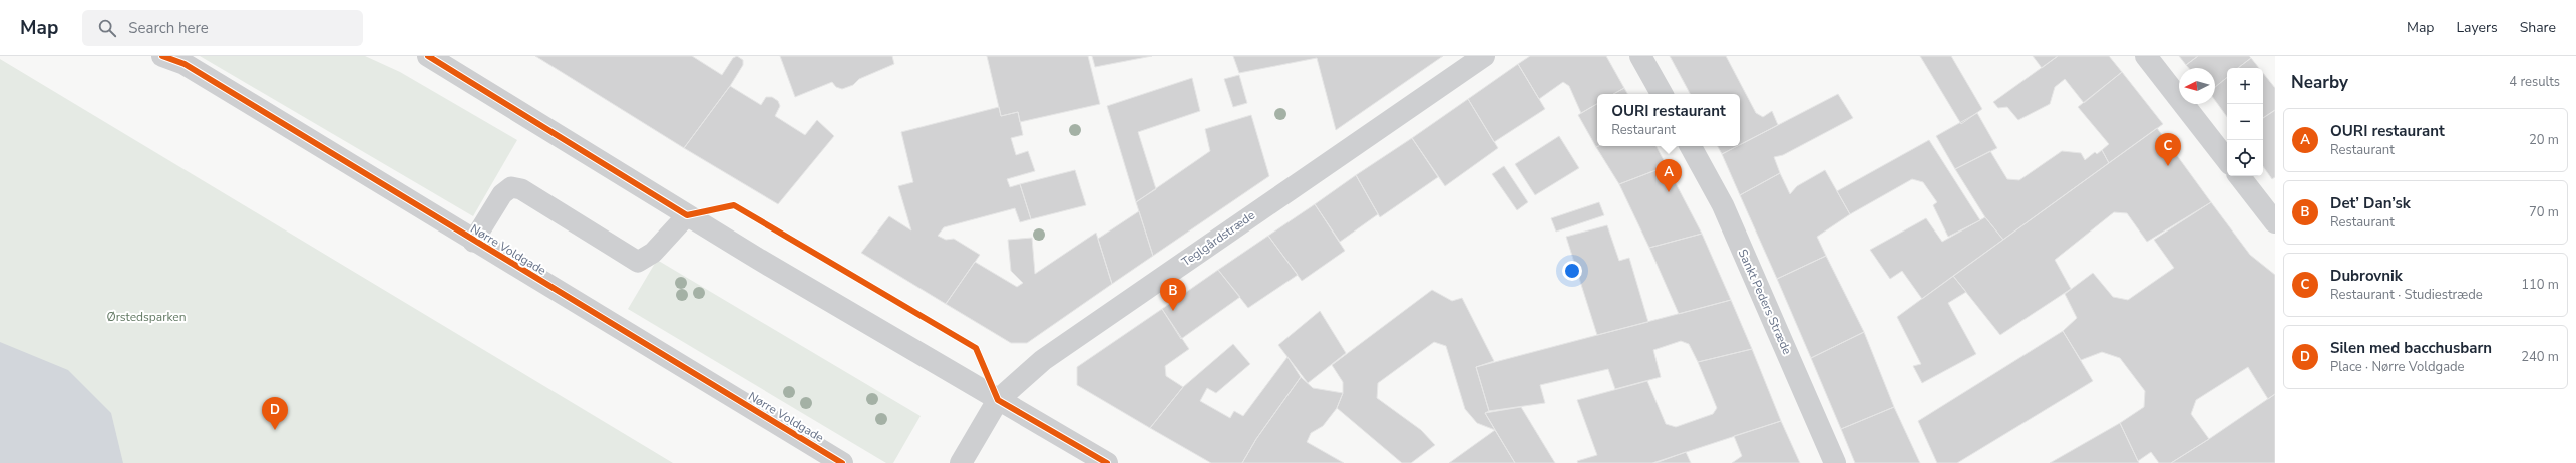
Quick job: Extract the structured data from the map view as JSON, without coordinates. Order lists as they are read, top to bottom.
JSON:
{
  "streets": {
    "street": ["Teglgårdstræde", "Nørre Voldgade", "Sankt Peders Stræde"]
  },
  "parks": ["Ørstedsparken"],
  "north": "left",
  "page": {
    "header": "Map",
    "search": "Search here",
    "nav": ["Map", "Layers", "Share"],
    "heading": ["Nearby", "4 results"],
    "map_buttons": ["+", "−"],
    "popup": ["OURI restaurant", "Restaurant"],
    "list": [
      {
        "mark": "A",
        "name": "OURI restaurant",
        "note": "Restaurant",
        "value": "20 m"
      },
      {
        "mark": "B",
        "name": "Det’ Dan’sk",
        "note": "Restaurant",
        "value": "70 m"
      },
      {
        "mark": "C",
        "name": "Dubrovnik",
        "note": "Restaurant · Studiestræde",
        "value": "110 m"
      },
      {
        "mark": "D",
        "name": "Silen med bacchusbarn",
        "note": "Place · Nørre Voldgade",
        "value": "240 m"
      }
    ],
    "pins": [
      "C",
      "A",
      "B",
      "D"
    ]
  }
}
